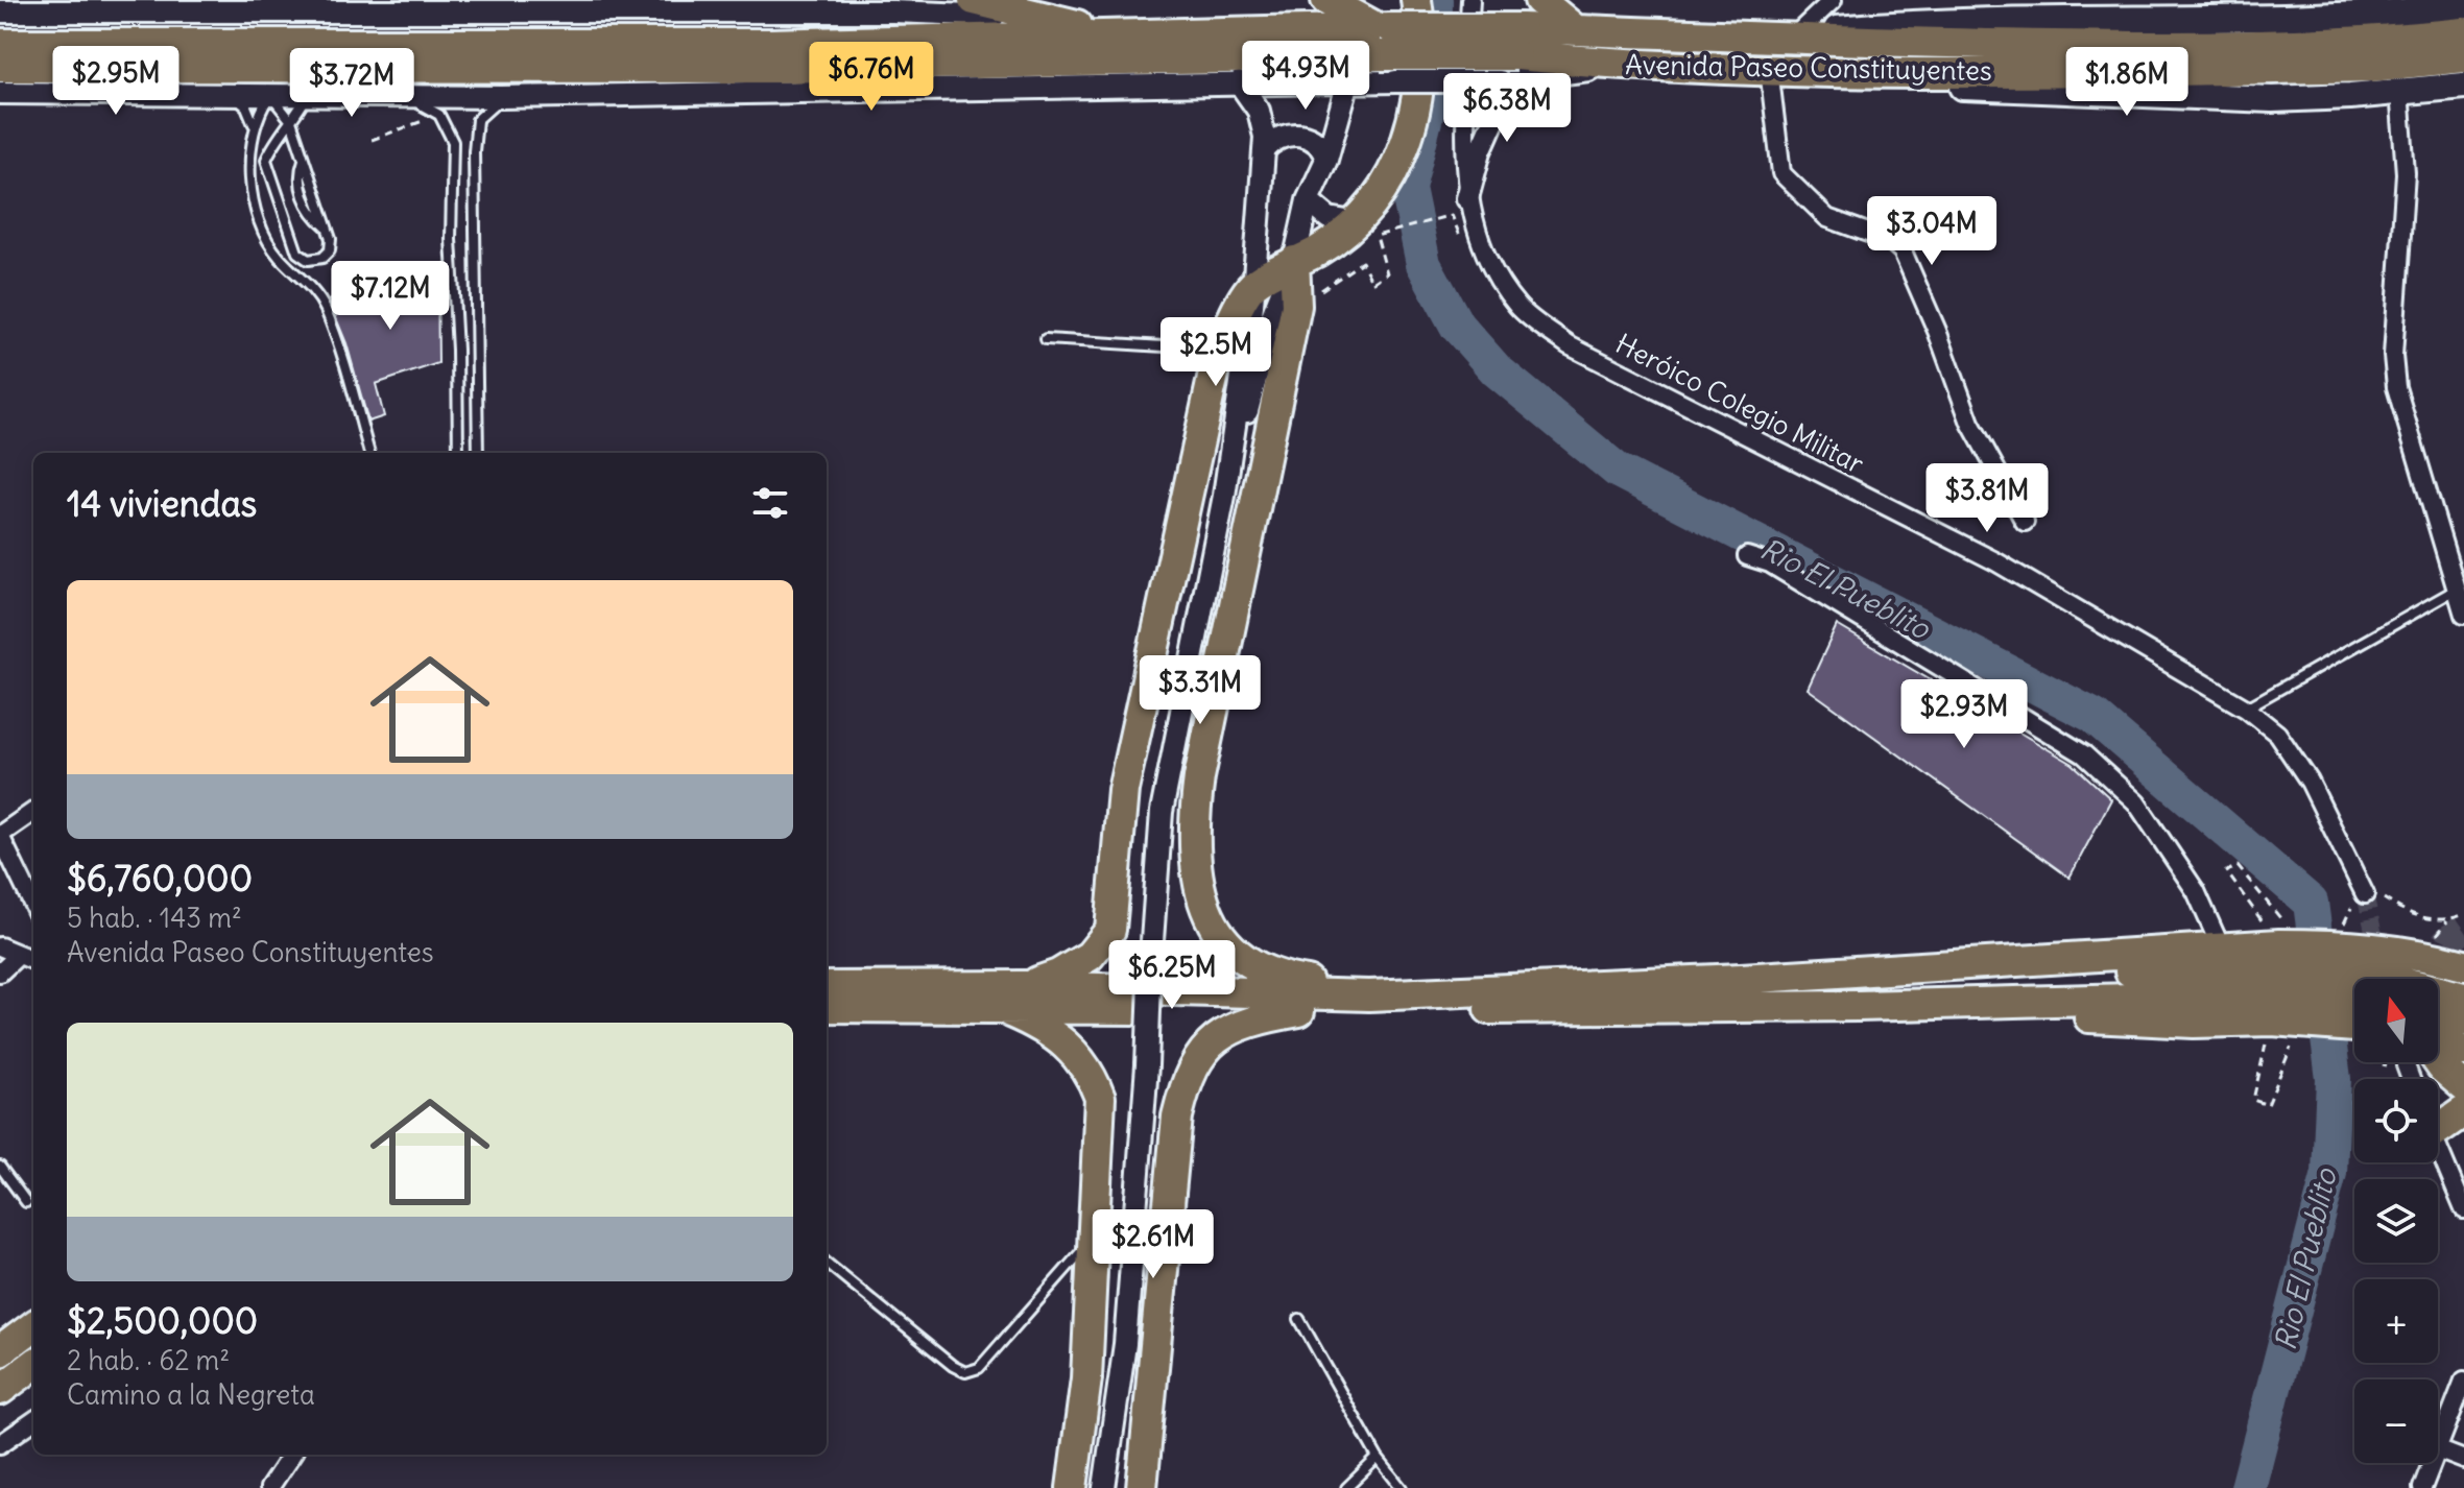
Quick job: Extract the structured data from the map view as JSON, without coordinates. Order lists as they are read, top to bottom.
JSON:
{
  "streets": {
    "highway": ["Avenida Paseo Constituyentes"],
    "street": ["Heróico Colegio Militar"]
  },
  "water": ["Rio El Pueblito"],
  "north": "top",
  "page": {
    "price": [
      "$4.93M",
      "$6.76M",
      "$2.95M",
      "$1.86M",
      "$3.72M",
      "$6.38M",
      "$3.04M",
      "$7.12M",
      "$2.5M",
      "$3.81M",
      "$3.31M",
      "$2.93M",
      "$6.25M",
      "$2.61M"
    ],
    "heading": "14 viviendas",
    "list": [
      {
        "name": "$6,760,000",
        "note": "5 hab. · 143 m² · Avenida Paseo Constituyentes"
      },
      {
        "name": "$2,500,000",
        "note": "2 hab. · 62 m² · Camino a la Negreta"
      }
    ],
    "map_buttons": ["+", "−"]
  }
}
